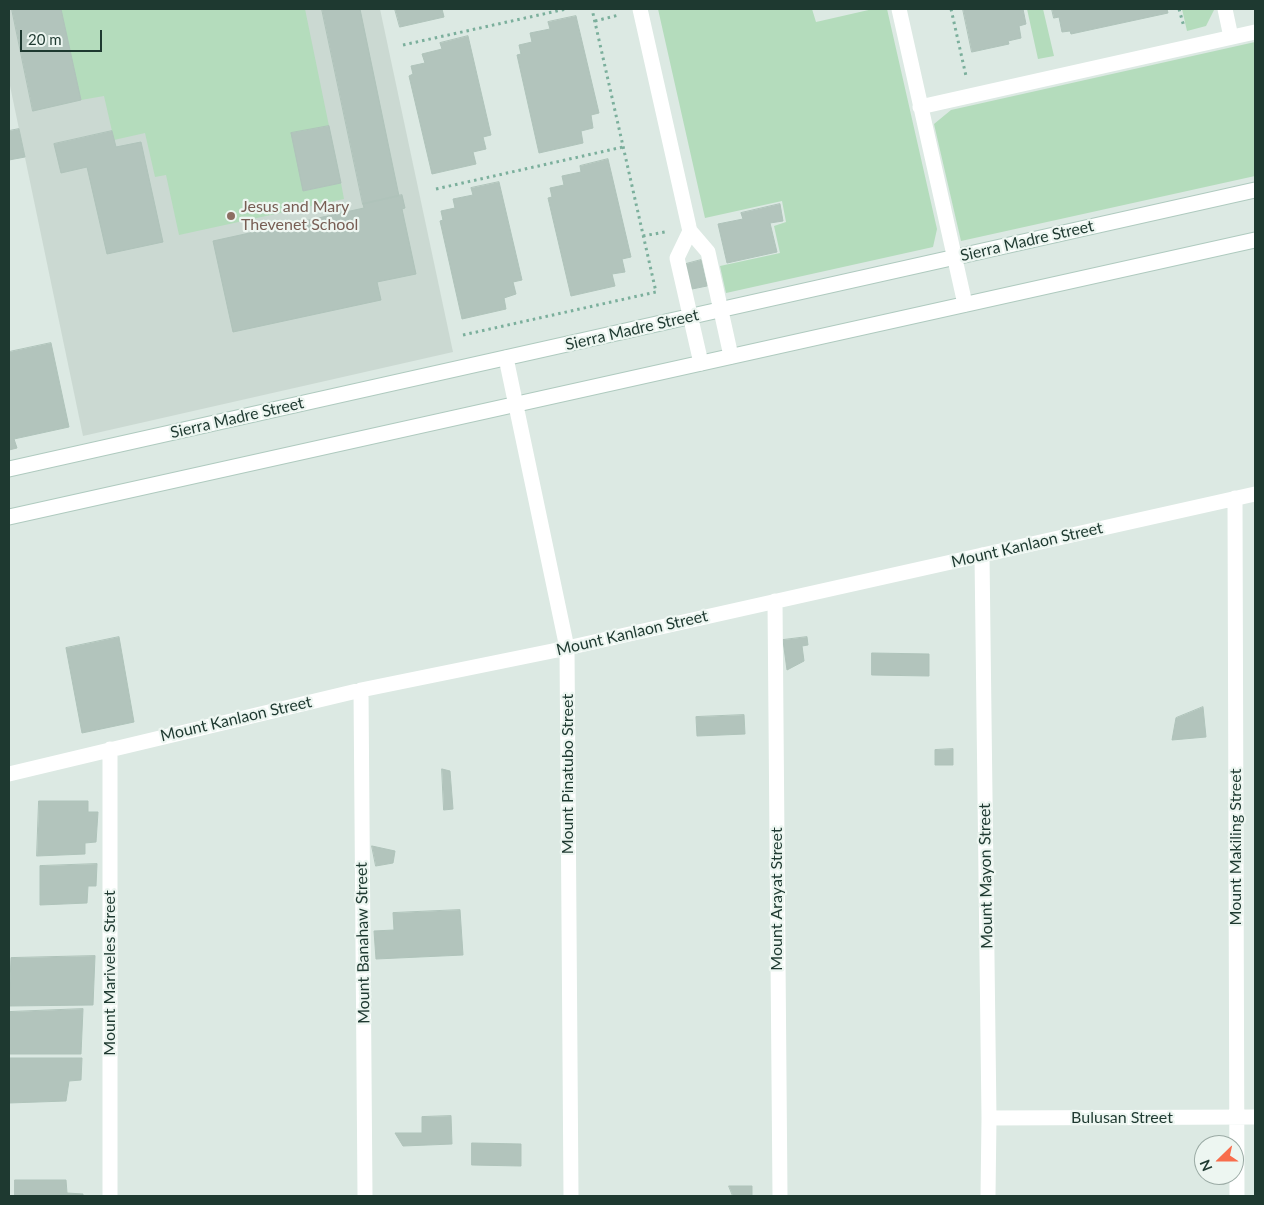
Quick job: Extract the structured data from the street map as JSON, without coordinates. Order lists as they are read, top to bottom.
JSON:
{
  "streets": {
    "street": [
      "Sierra Madre Street",
      "Mount Kanlaon Street",
      "Mount Pinatubo Street",
      "Mount Makiling Street",
      "Mount Mayon Street",
      "Mount Arayat Street",
      "Mount Banahaw Street",
      "Mount Mariveles Street",
      "Bulusan Street"
    ]
  },
  "crossings": [
    ["Sierra Madre Street", "Mount Pinatubo Street"],
    ["Mount Kanlaon Street", "Mount Pinatubo Street"],
    ["Mount Kanlaon Street", "Mount Makiling Street"],
    ["Mount Kanlaon Street", "Mount Mayon Street"],
    ["Mount Kanlaon Street", "Mount Arayat Street"],
    ["Mount Kanlaon Street", "Mount Banahaw Street"],
    ["Mount Kanlaon Street", "Mount Mariveles Street"],
    ["Mount Makiling Street", "Bulusan Street"],
    ["Mount Mayon Street", "Bulusan Street"]
  ],
  "places": ["Jesus and Mary Thevenet School"],
  "scale_bar": "20 m",
  "north": "left"
}
